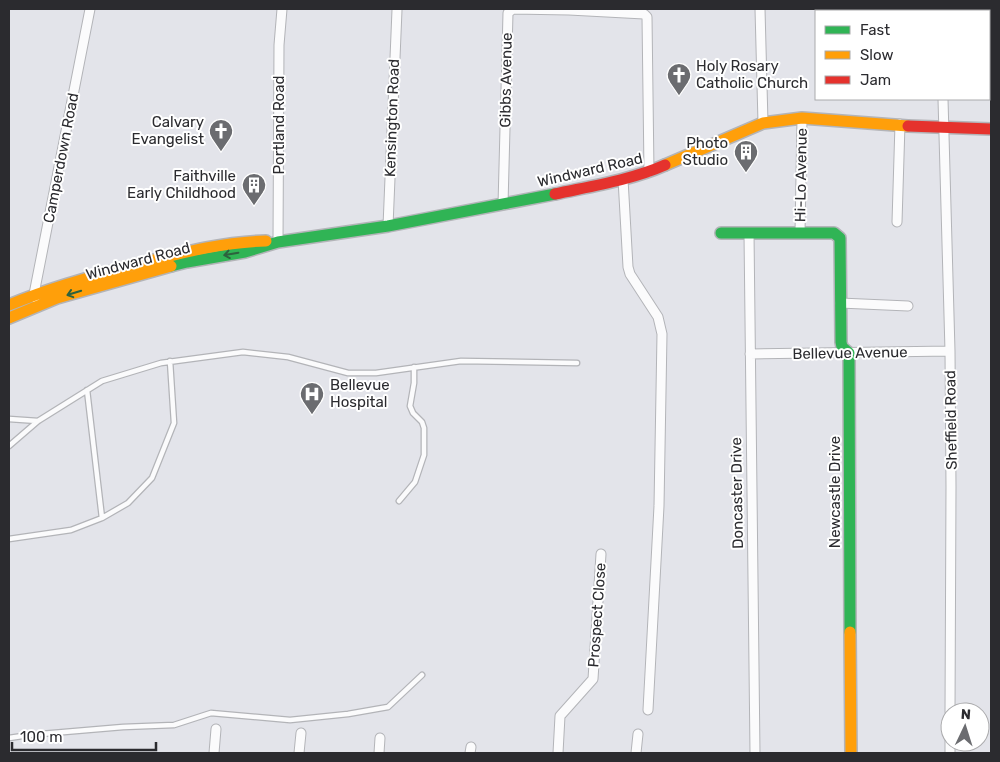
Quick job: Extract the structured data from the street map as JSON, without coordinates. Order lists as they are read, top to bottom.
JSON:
{
  "streets": {
    "main road": ["Windward Road", "Newcastle Drive"],
    "street": [
      "Gibbs Avenue",
      "Kensington Road",
      "Portland Road",
      "Camperdown Road",
      "Hi-Lo Avenue",
      "Bellevue Avenue",
      "Sheffield Road",
      "Doncaster Drive",
      "Prospect Close"
    ]
  },
  "crossings": [
    ["Gibbs Avenue", "Windward Road"],
    ["Kensington Road", "Windward Road"],
    ["Portland Road", "Windward Road"],
    ["Camperdown Road", "Windward Road"],
    ["Windward Road", "Hi-Lo Avenue"],
    ["Windward Road", "Sheffield Road"],
    ["Hi-Lo Avenue", "Newcastle Drive"],
    ["Bellevue Avenue", "Sheffield Road"],
    ["Bellevue Avenue", "Newcastle Drive"],
    ["Bellevue Avenue", "Doncaster Drive"]
  ],
  "places": {
    "church": ["Holy Rosary Catholic Church", "Calvary Evangelist"],
    "building": ["Photo Studio", "Faithville Early Childhood"],
    "hospital": ["Bellevue Hospital"]
  },
  "legend": ["Fast", "Slow", "Jam"],
  "scale_bar": "100 m",
  "north": "top"
}
